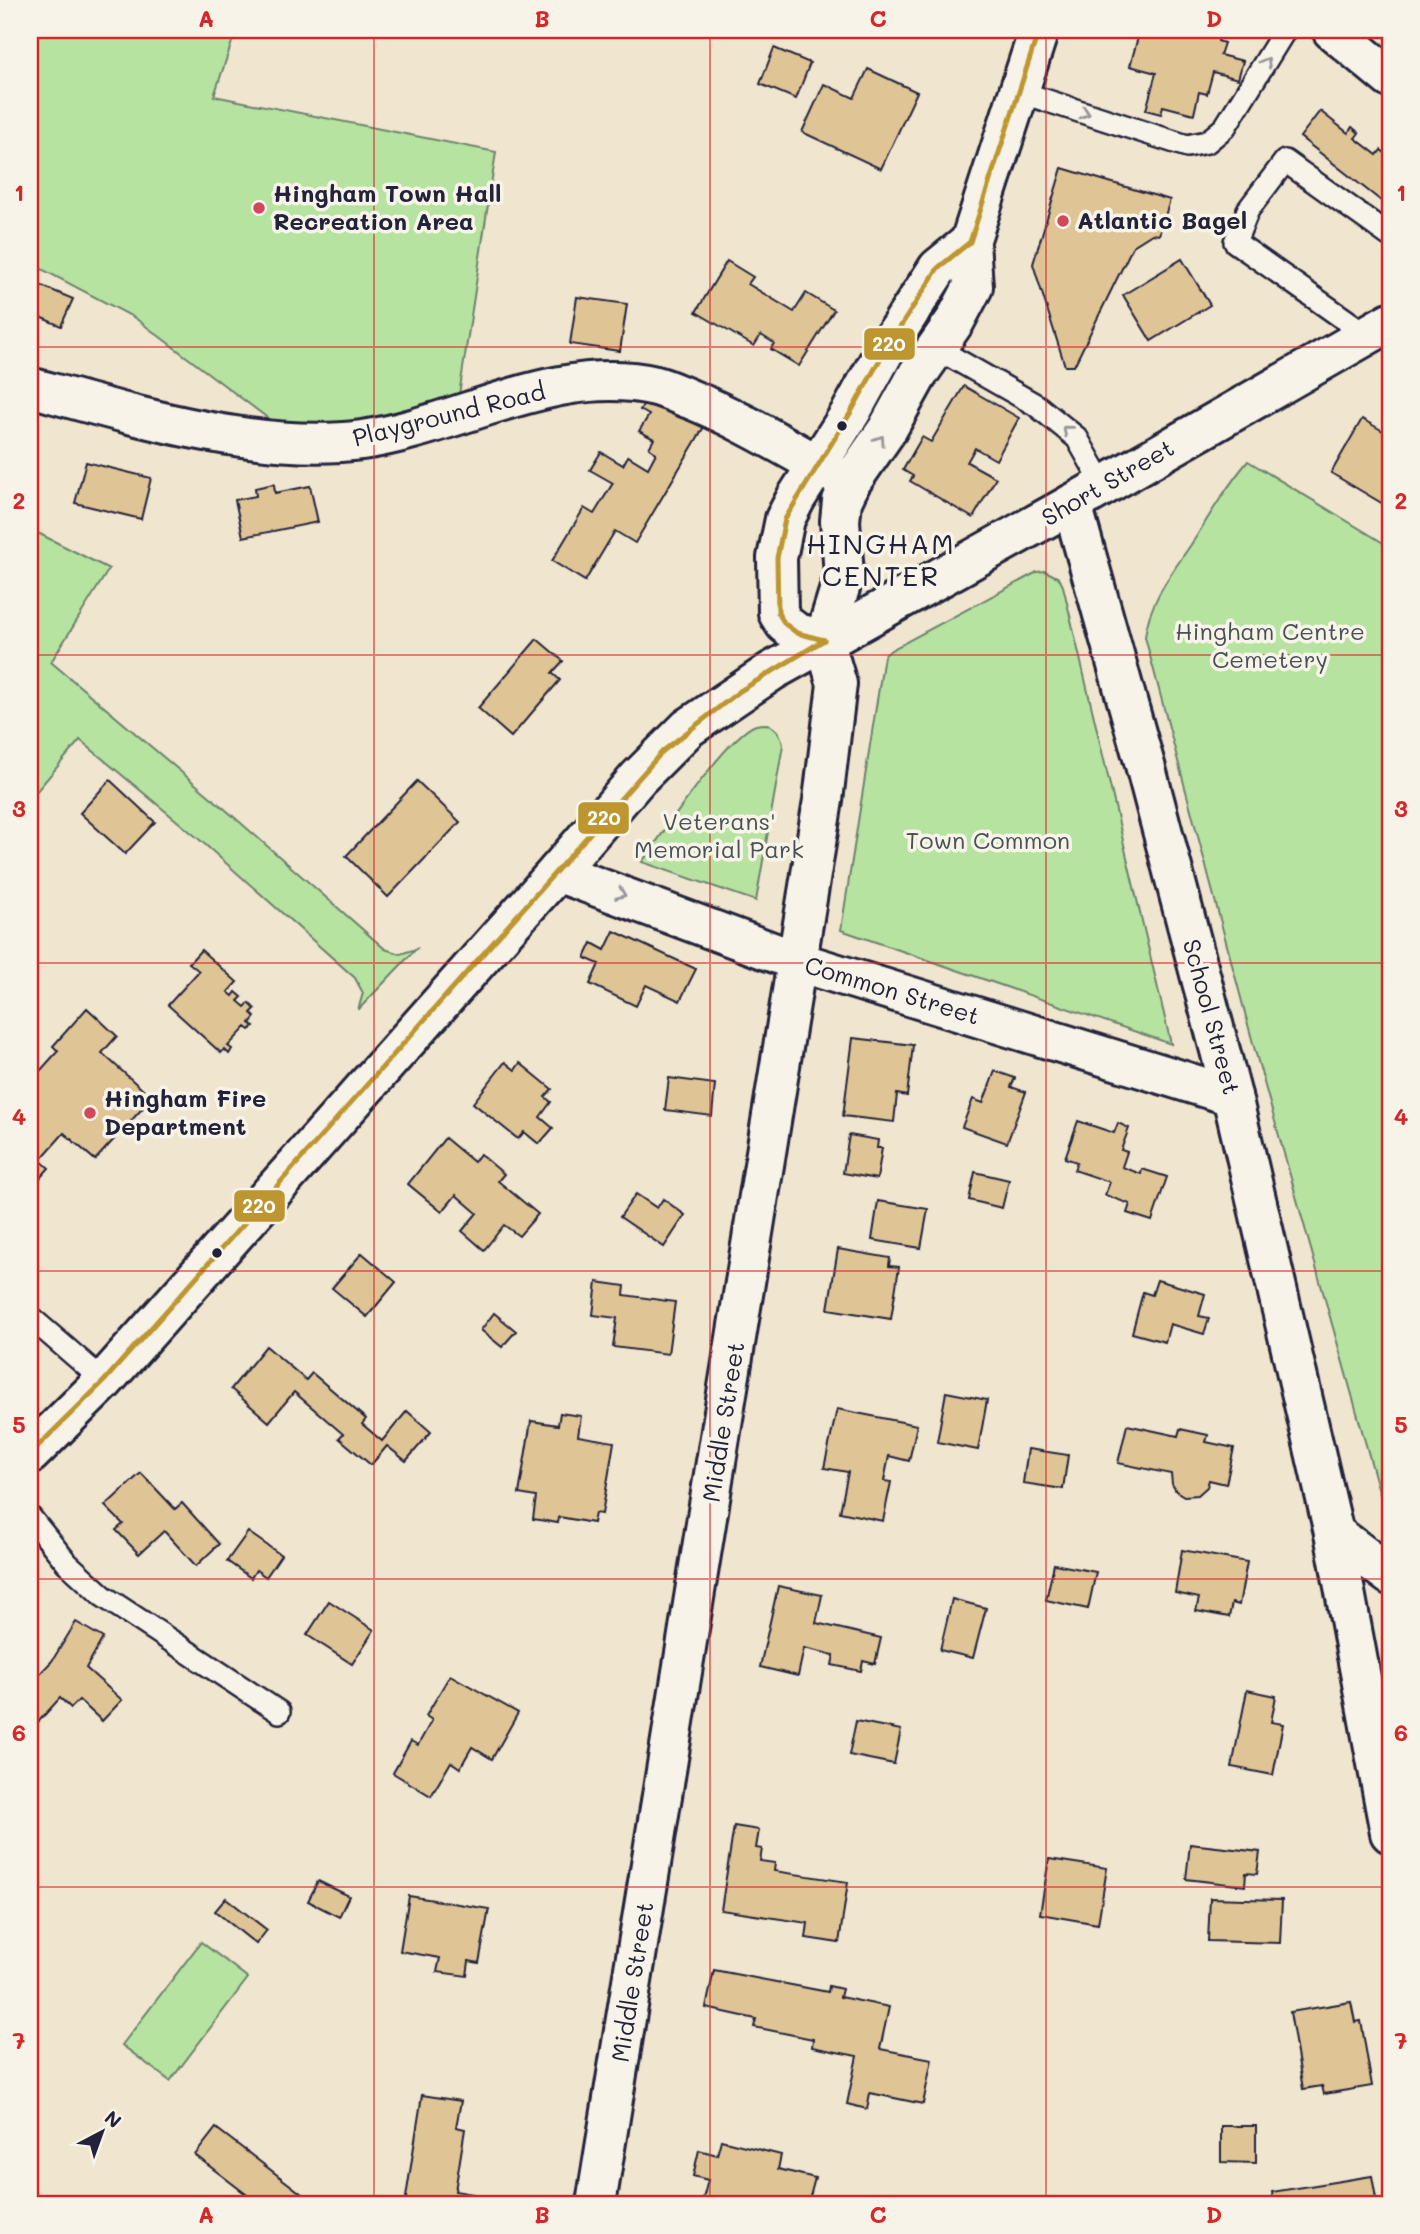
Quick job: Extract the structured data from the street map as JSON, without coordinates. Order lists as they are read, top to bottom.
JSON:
{
  "streets": {
    "street": [
      "Playground Road",
      "Short Street",
      "Common Street",
      "School Street",
      "Middle Street"
    ]
  },
  "crossings": [
    ["Short Street", "Common Street"],
    ["Short Street", "School Street"],
    ["Short Street", "Middle Street"],
    ["Common Street", "School Street"],
    ["Common Street", "Middle Street"]
  ],
  "one_way": ["Common Street"],
  "districts": ["HINGHAM CENTER"],
  "parks": ["Hingham Centre Cemetery", "Veterans' Memorial Park", "Town Common"],
  "places": ["Hingham Town Hall Recreation Area", "Atlantic Bagel", "Hingham Fire Department"],
  "lines": ["transit line 220"],
  "north": "top right",
  "grid": {
    "columns": [
      "A",
      "B",
      "C",
      "D"
    ],
    "rows": [
      "1",
      "2",
      "3",
      "4",
      "5",
      "6",
      "7"
    ]
  }
}
